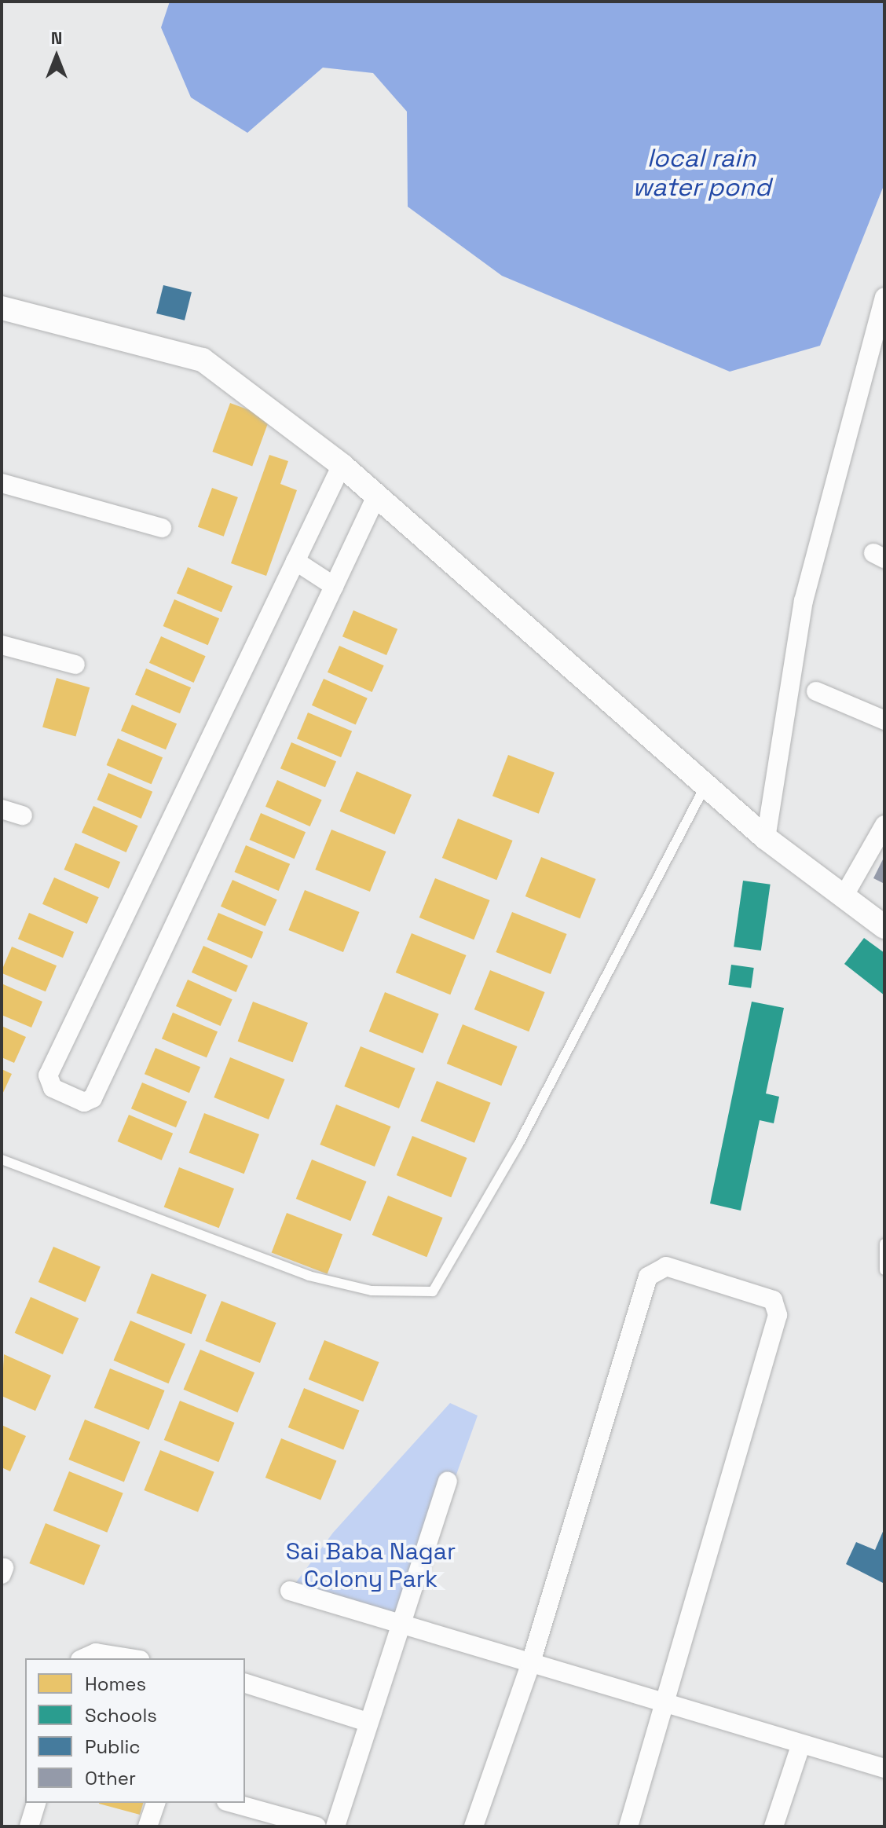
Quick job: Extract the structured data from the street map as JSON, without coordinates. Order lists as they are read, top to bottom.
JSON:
{
  "water": ["local rain water pond"],
  "parks": ["Sai Baba Nagar Colony Park"],
  "legend": [
    "Homes",
    "Schools",
    "Public",
    "Other"
  ],
  "north": "top"
}
